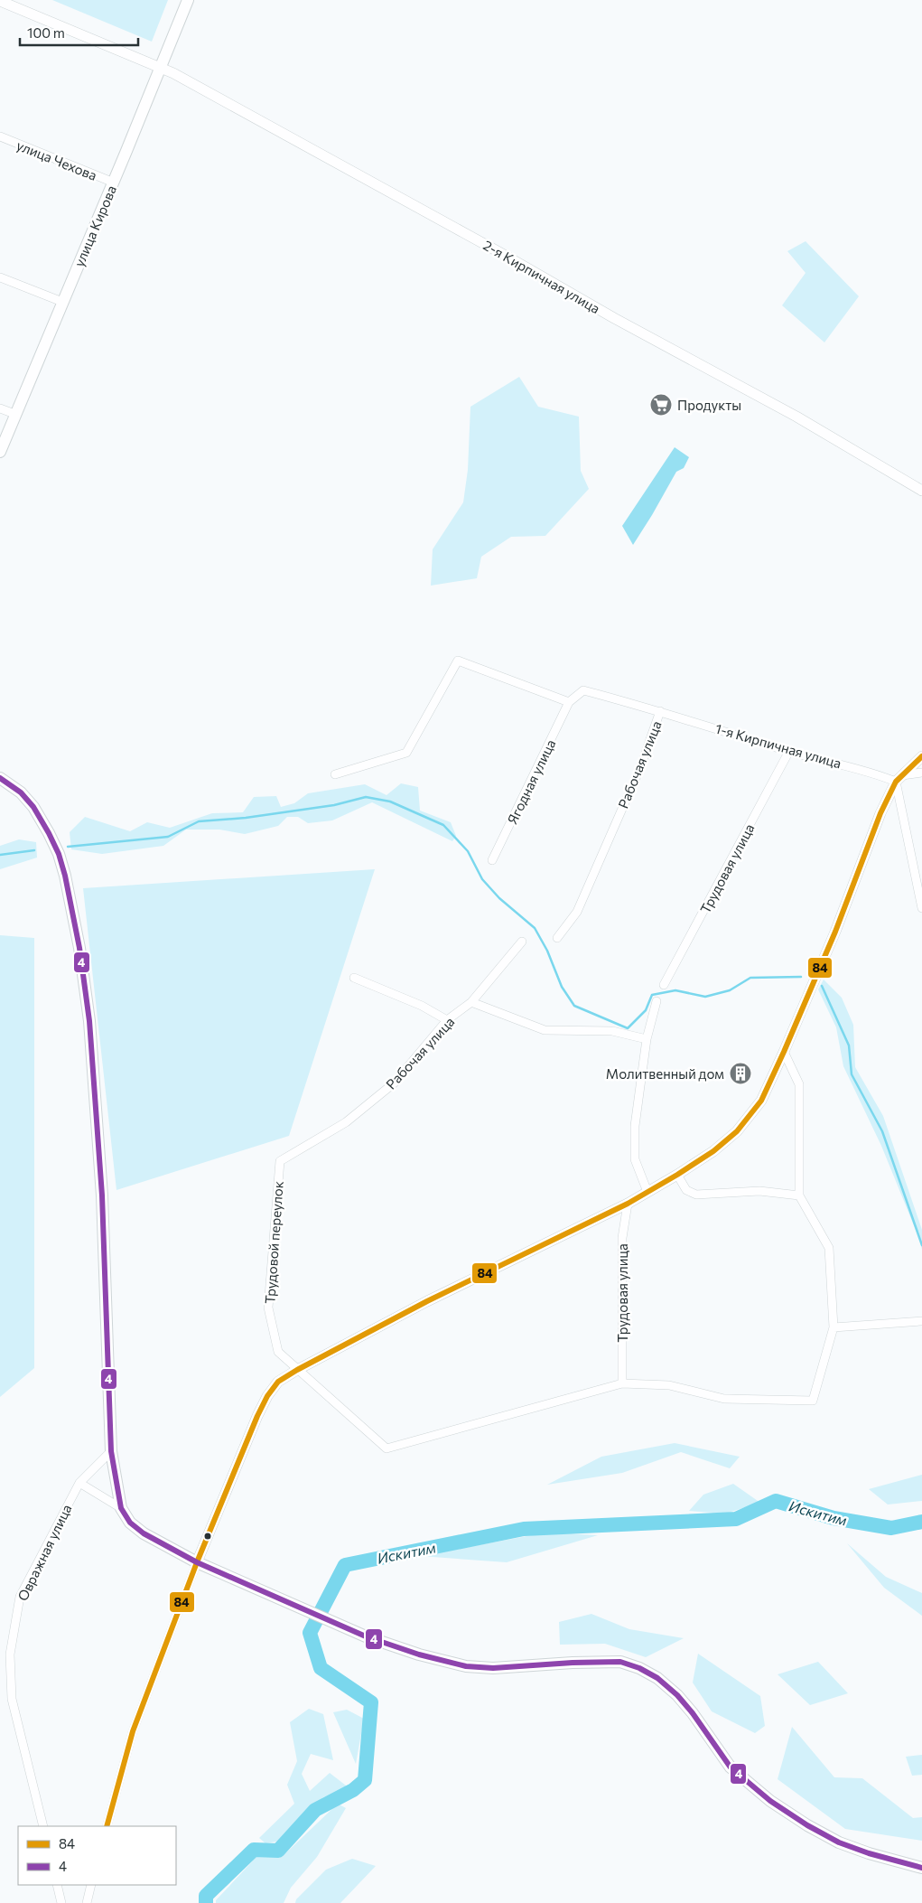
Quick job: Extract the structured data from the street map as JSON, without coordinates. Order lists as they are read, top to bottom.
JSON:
{
  "streets": {
    "main road": ["улица Кирова"],
    "street": [
      "улица Чехова",
      "2-я Кирпичная улица",
      "1-я Кирпичная улица",
      "Рабочая улица",
      "Ягодная улица",
      "Трудовая улица",
      "Трудовой переулок",
      "Овражная улица"
    ]
  },
  "crossings": [
    ["улица Чехова", "улица Кирова"],
    ["улица Кирова", "2-я Кирпичная улица"],
    ["1-я Кирпичная улица", "Рабочая улица"],
    ["1-я Кирпичная улица", "Ягодная улица"],
    ["1-я Кирпичная улица", "Трудовая улица"],
    ["Рабочая улица", "Трудовой переулок"],
    ["Трудовая улица", "Трудовой переулок"]
  ],
  "water": ["Искитим"],
  "places": {
    "supermarket": ["Продукты"],
    "building": ["Молитвенный дом"]
  },
  "lines": ["transit line 84", "transit line 4"],
  "legend": ["84", "4"],
  "scale_bar": "100 m"
}
